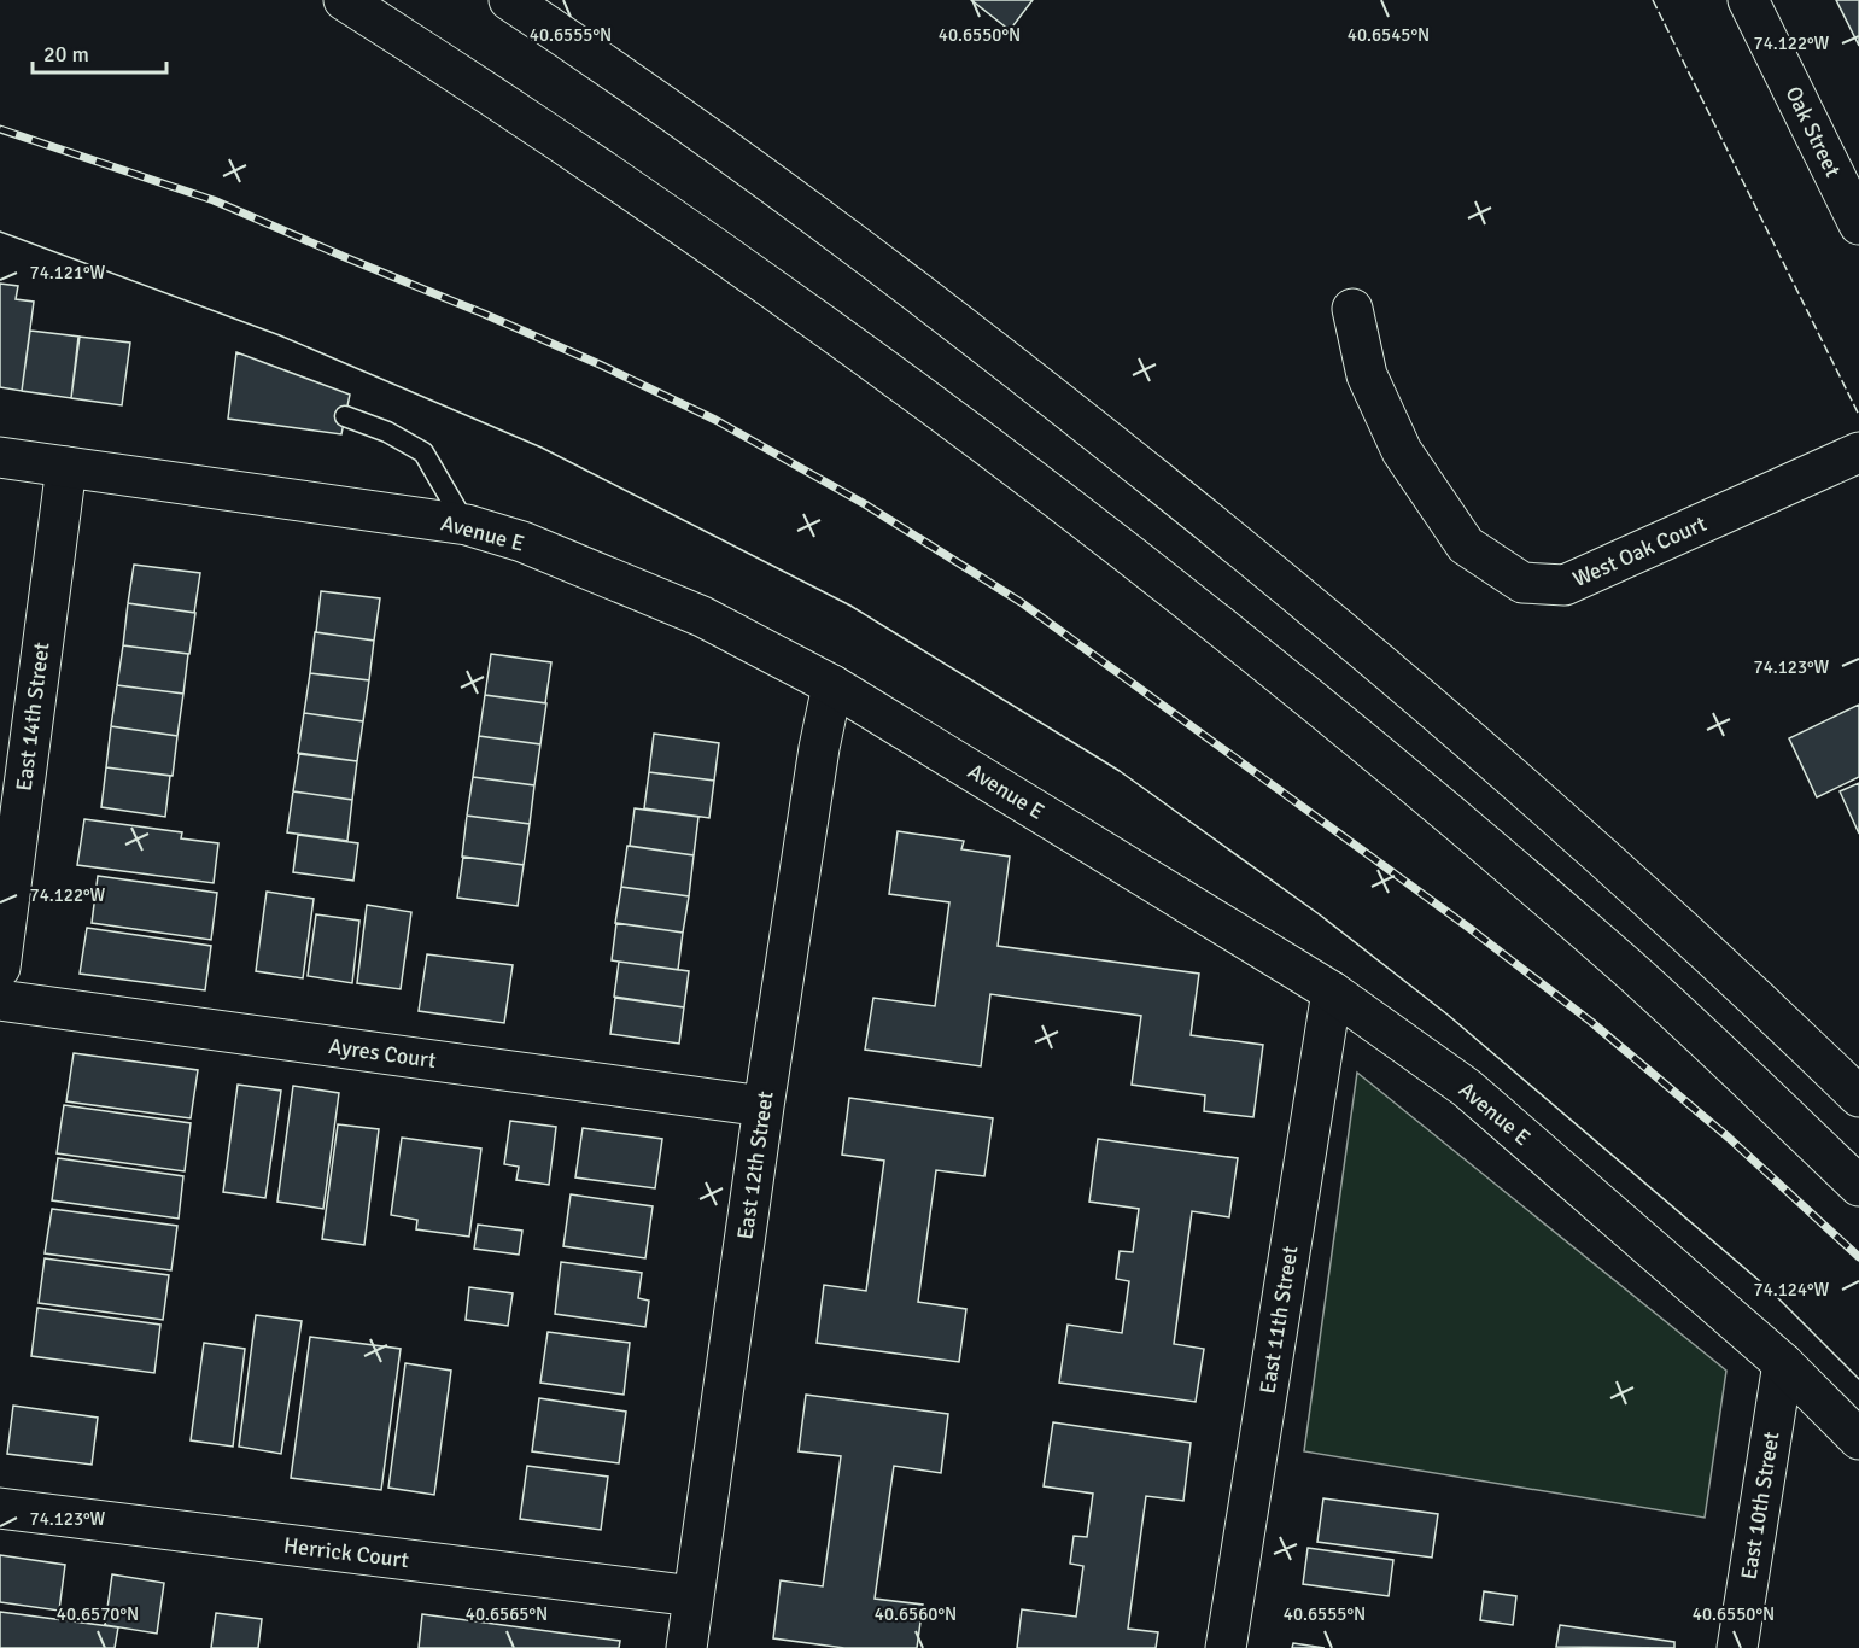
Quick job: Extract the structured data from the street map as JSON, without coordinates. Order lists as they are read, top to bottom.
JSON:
{
  "streets": {
    "main road": [
      "Oak Street",
      "Avenue E",
      "West Oak Court",
      "East 14th Street",
      "Ayres Court",
      "East 12th Street",
      "East 11th Street",
      "East 10th Street",
      "Herrick Court"
    ]
  },
  "crossings": [
    ["Avenue E", "East 14th Street"],
    ["Avenue E", "East 12th Street"],
    ["Avenue E", "East 11th Street"],
    ["Avenue E", "East 10th Street"],
    ["Ayres Court", "East 12th Street"],
    ["East 12th Street", "Herrick Court"]
  ],
  "scale_bar": "20 m",
  "coordinates": [
    "40.6555°N",
    "40.6550°N",
    "40.6545°N",
    "74.122°W",
    "74.121°W",
    "74.123°W",
    "74.124°W",
    "40.6570°N",
    "40.6565°N",
    "40.6560°N"
  ]
}
